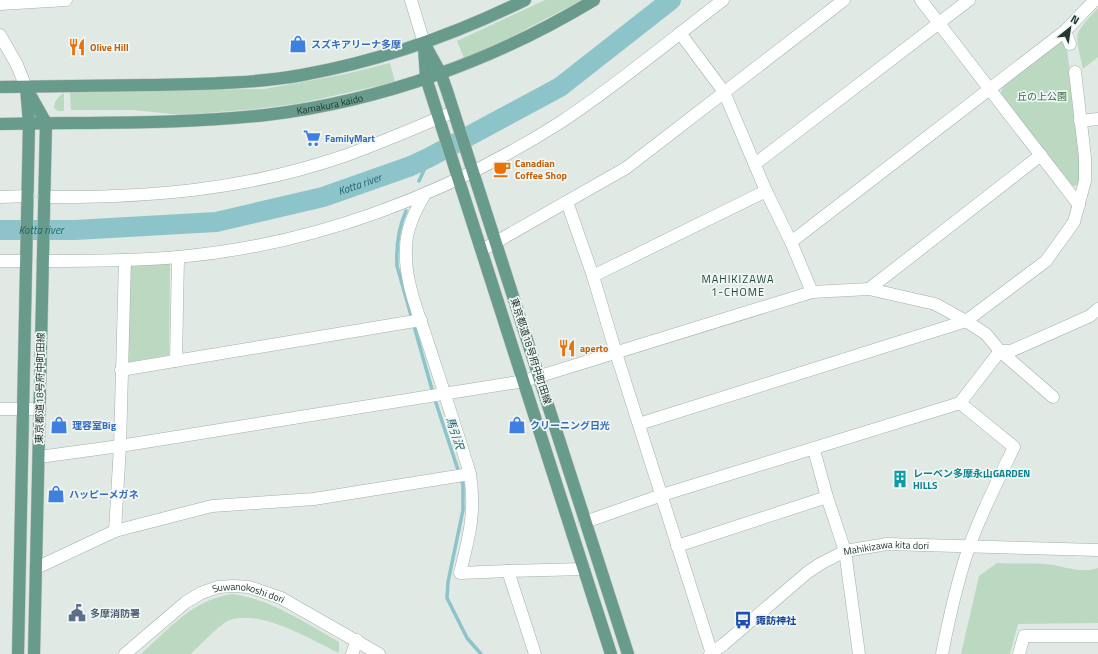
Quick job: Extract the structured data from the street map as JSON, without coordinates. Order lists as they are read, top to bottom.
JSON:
{
  "streets": {
    "main road": ["Kamakura kaido", "東京都道18号府中町田線"],
    "street": ["Mahikizawa kita dori", "Suwanokoshi dori"]
  },
  "crossings": [
    ["Kamakura kaido", "東京都道18号府中町田線"]
  ],
  "districts": ["MAHIKIZAWA 1-CHOME"],
  "water": ["Kotta river", "馬引沢"],
  "parks": ["丘の上公園"],
  "places": {
    "shop": [
      "スズキアリーナ多摩",
      "理容室Big",
      "クリーニング日光",
      "ハッピーメガネ"
    ],
    "restaurant": ["Olive Hill", "aperto"],
    "supermarket": ["FamilyMart"],
    "cafe": ["Canadian Coffee Shop"],
    "building": ["レーベン多摩永山GARDEN HILLS"],
    "public building": ["多摩消防署"],
    "bus stop": ["諏訪神社"]
  },
  "north": "top right"
}
